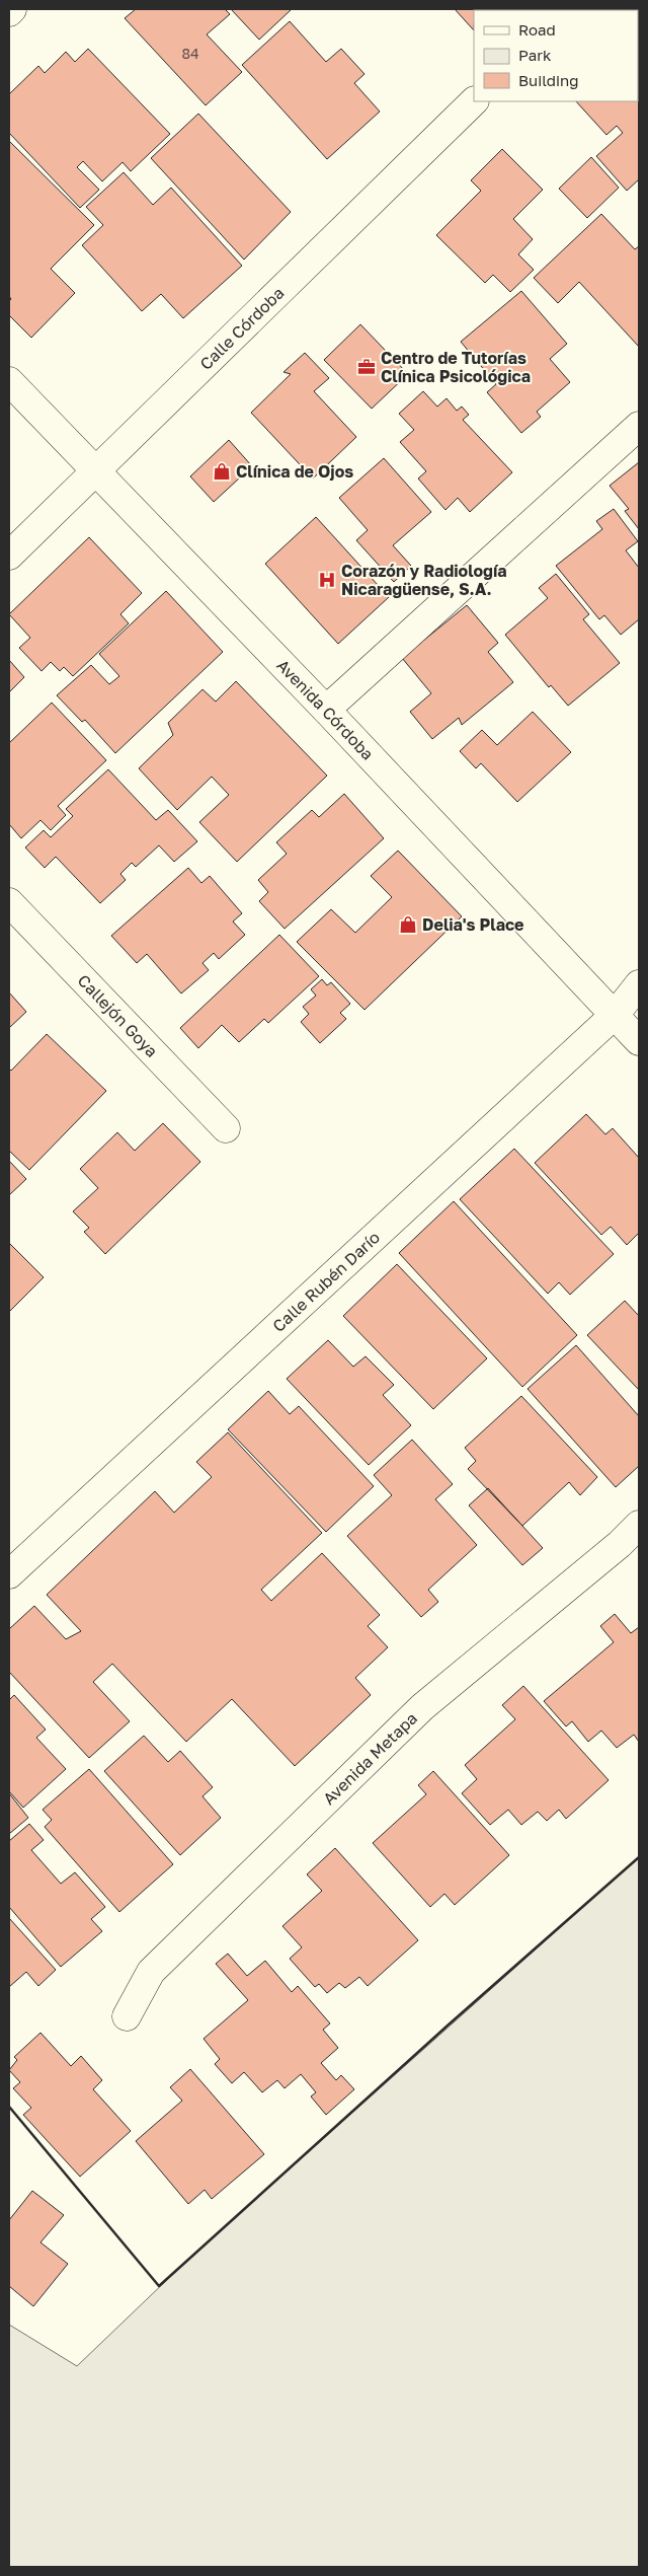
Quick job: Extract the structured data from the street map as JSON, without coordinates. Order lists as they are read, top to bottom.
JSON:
{
  "streets": {
    "street": [
      "Calle Córdoba",
      "Avenida Córdoba",
      "Callejón Goya",
      "Calle Rubén Darío",
      "Avenida Metapa"
    ]
  },
  "crossings": [
    ["Calle Córdoba", "Avenida Córdoba"],
    ["Avenida Córdoba", "Calle Rubén Darío"]
  ],
  "places": {
    "office": ["Centro de Tutorías Clínica Psicológica"],
    "shop": ["Clínica de Ojos", "Delia's Place"],
    "hospital": ["Corazón y Radiología Nicaragüense, S.A."]
  },
  "house_numbers": ["84"],
  "legend": ["Road", "Park", "Building"]
}
